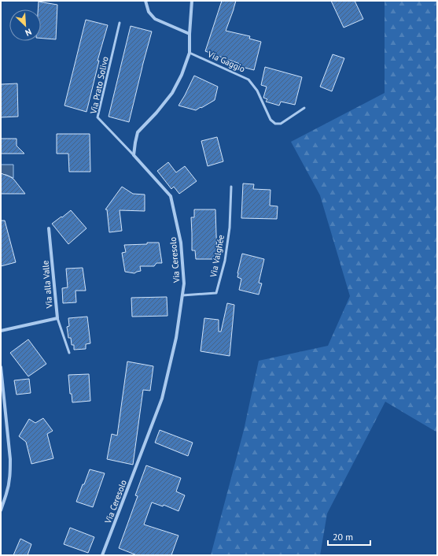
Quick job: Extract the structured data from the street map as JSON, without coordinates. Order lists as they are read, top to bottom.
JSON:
{
  "streets": {
    "street": ["Via Ceresolo", "Via alla Valle"],
    "lane": ["Via Gaggio", "Via Prato Solivo", "Via Valghée"]
  },
  "crossings": [
    ["Via Prato Solivo", "Via Ceresolo"],
    ["Via Valghée", "Via Ceresolo"]
  ],
  "scale_bar": "20 m",
  "north": "bottom right"
}
